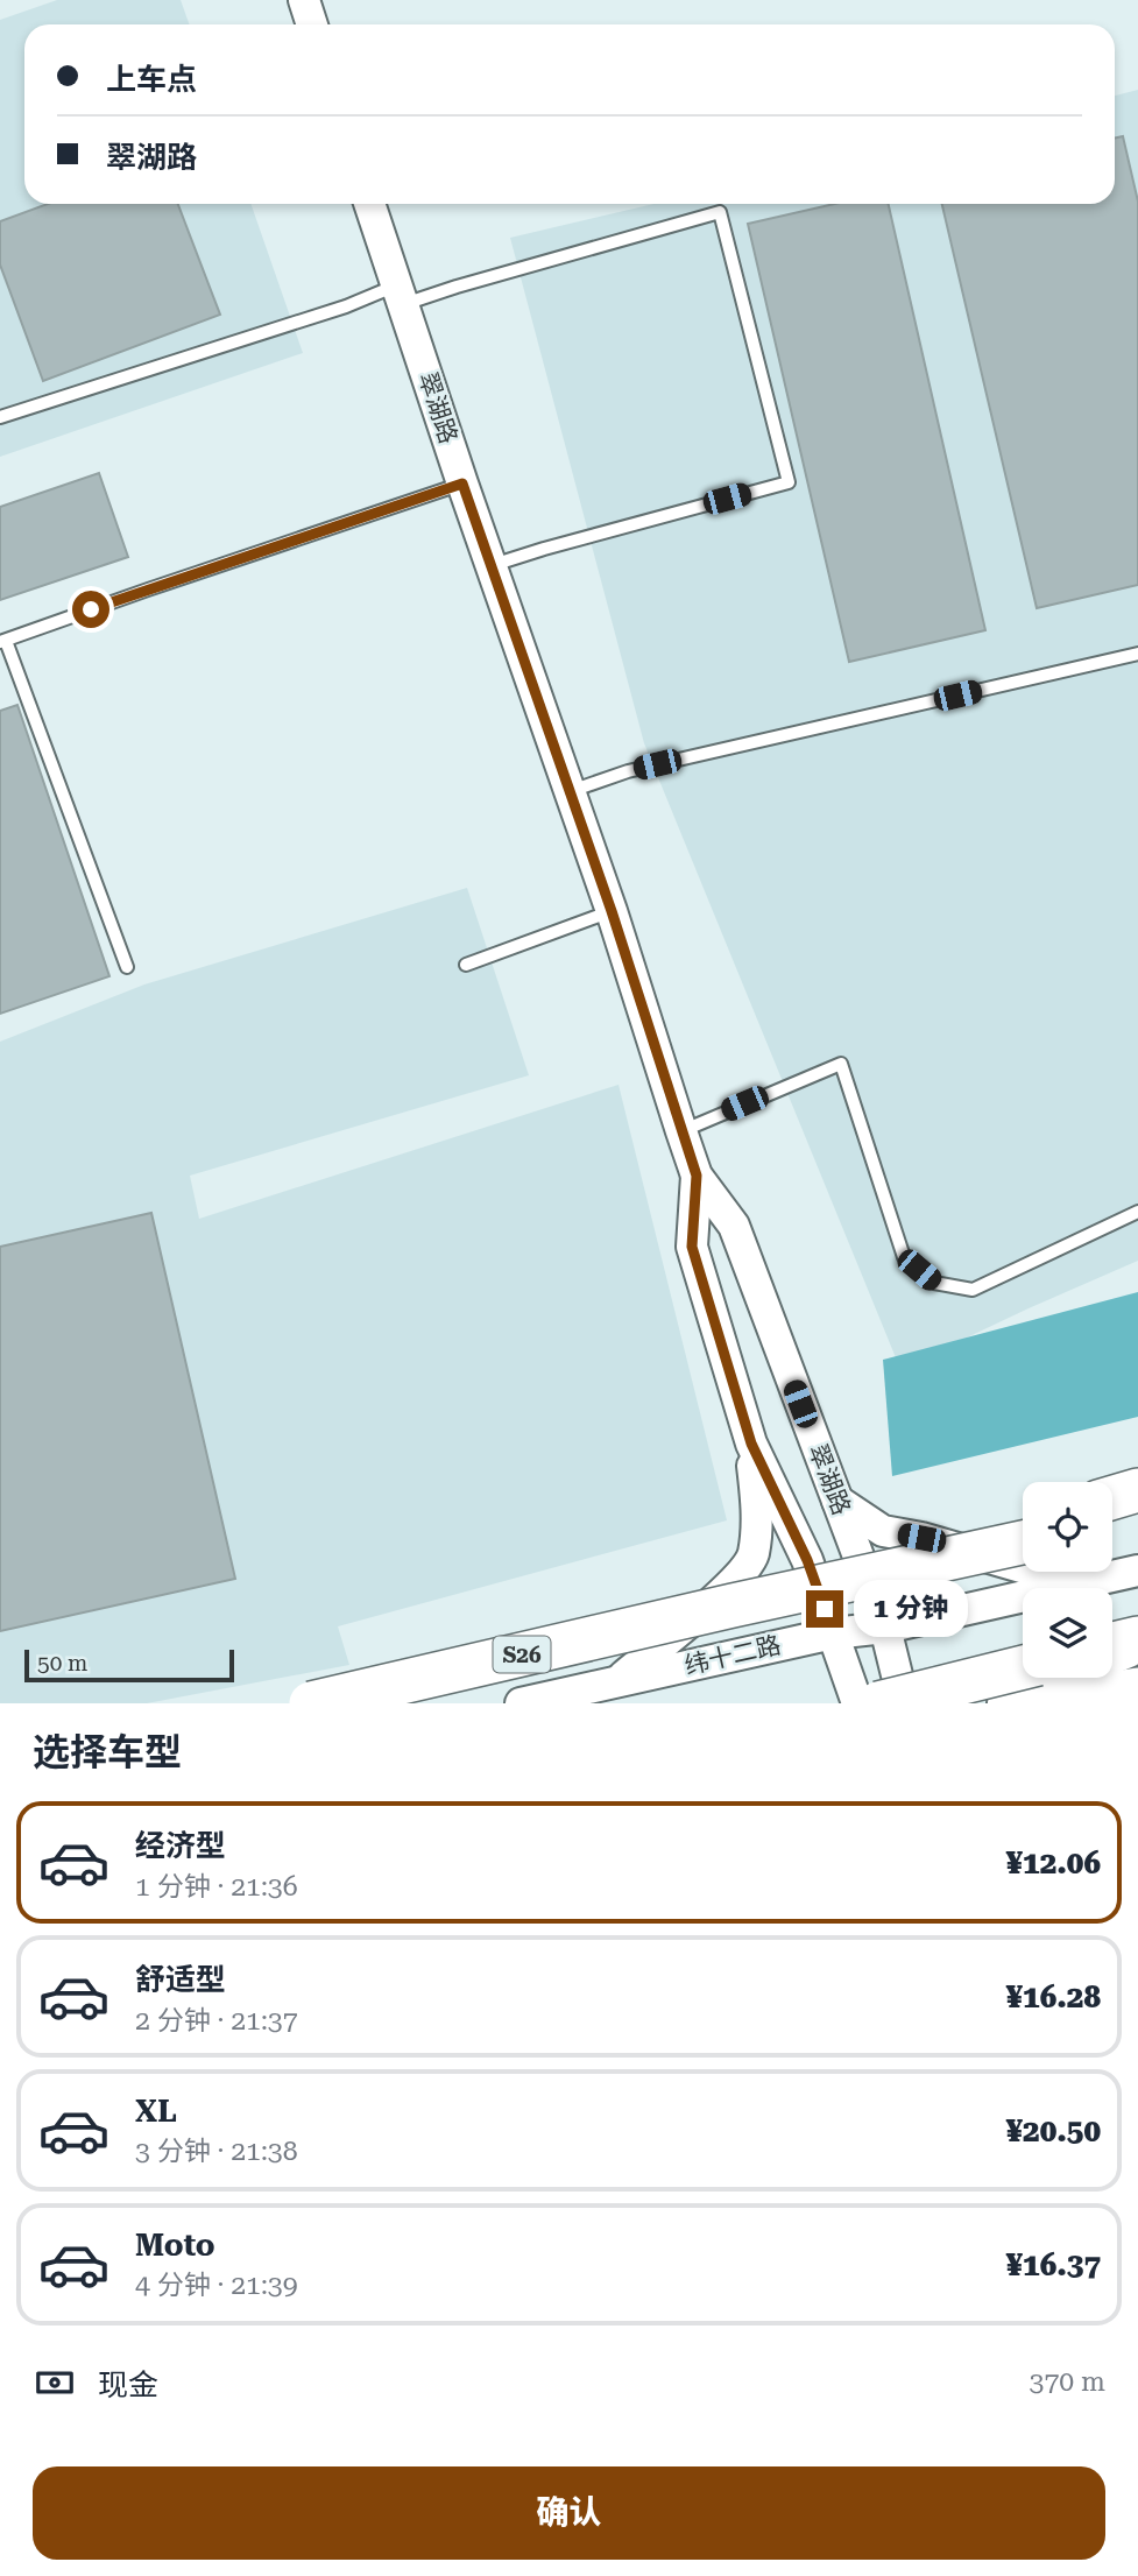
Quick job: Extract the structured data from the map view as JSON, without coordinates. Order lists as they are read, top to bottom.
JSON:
{
  "streets": {
    "highway": ["S26"],
    "street": ["翠湖路", "纬十二路"]
  },
  "crossings": [
    ["翠湖路", "纬十二路"]
  ],
  "scale_bar": "50 m",
  "page": {
    "banner": ["上车点", "翠湖路"],
    "bubble": "1 分钟",
    "scale": "50 m",
    "heading": "选择车型",
    "list": [
      {
        "name": "经济型",
        "note": "1 分钟 · 21:36",
        "value": "¥12.06"
      },
      {
        "name": "舒适型",
        "note": "2 分钟 · 21:37",
        "value": "¥16.28"
      },
      {
        "name": "XL",
        "note": "3 分钟 · 21:38",
        "value": "¥20.50"
      },
      {
        "name": "Moto",
        "note": "4 分钟 · 21:39",
        "value": "¥16.37"
      }
    ],
    "pay": ["现金", "370 m"],
    "buttons": "确认"
  }
}
